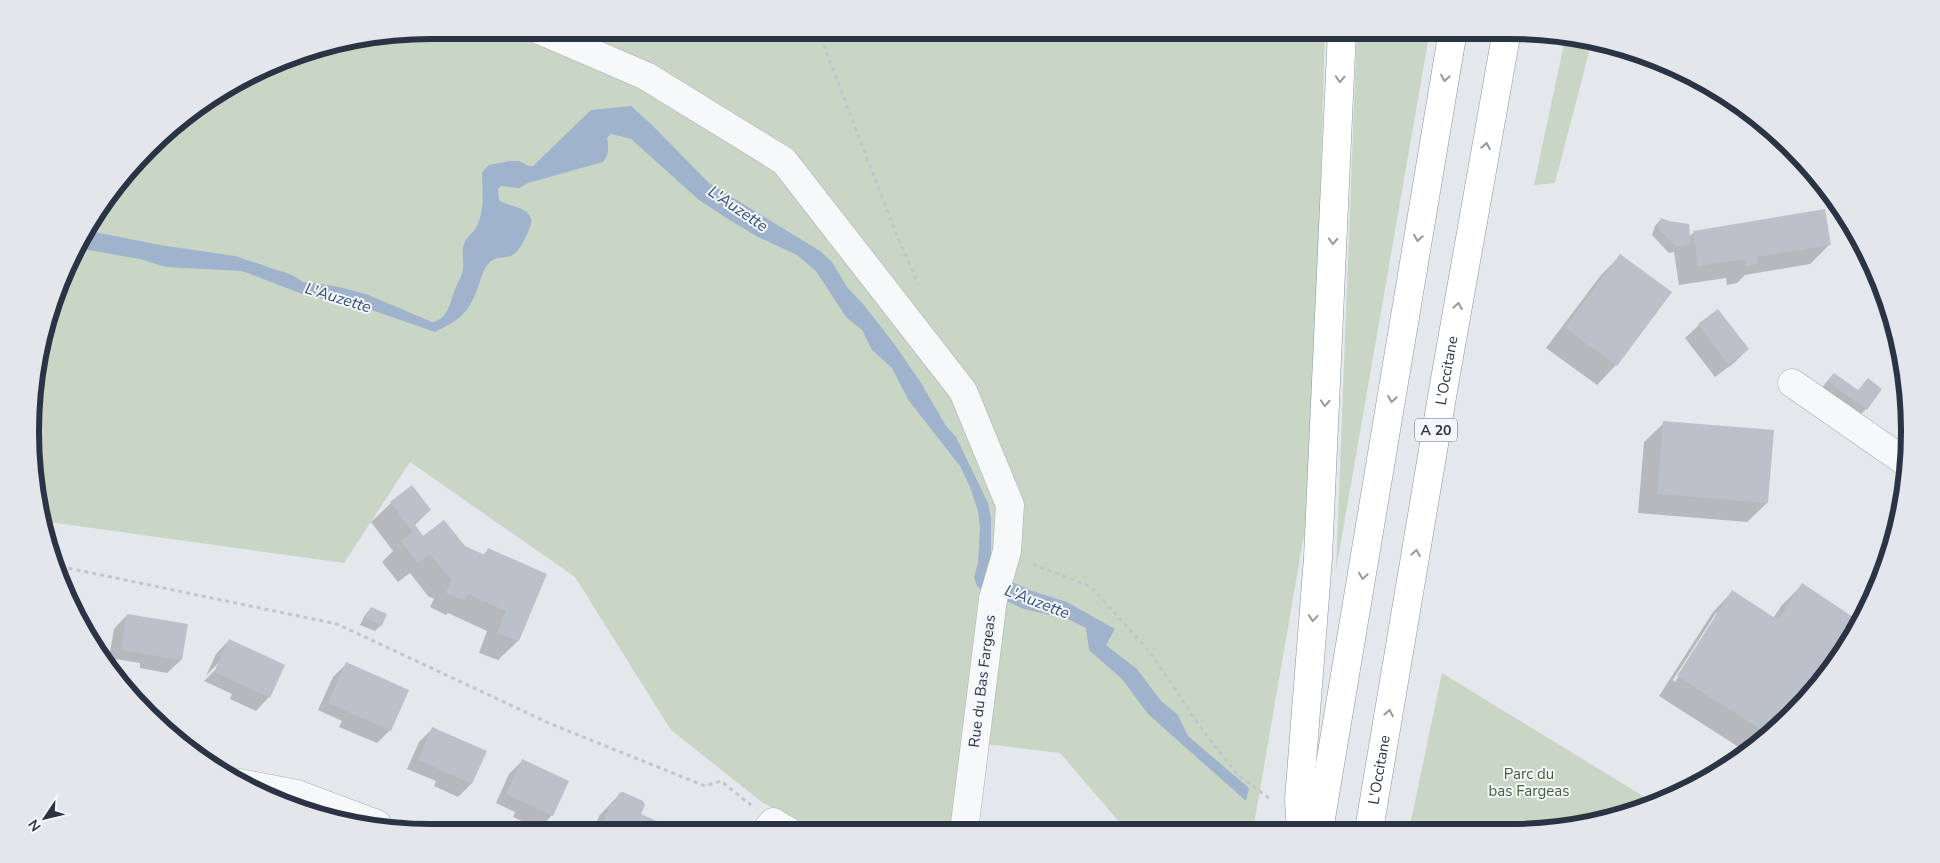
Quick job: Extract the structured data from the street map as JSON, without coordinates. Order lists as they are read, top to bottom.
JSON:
{
  "streets": {
    "highway": ["L'Occitane", "A 20"],
    "street": ["Rue du Bas Fargeas"]
  },
  "water": ["L'Auzette"],
  "parks": ["Parc du bas Fargeas"],
  "north": "bottom left"
}
